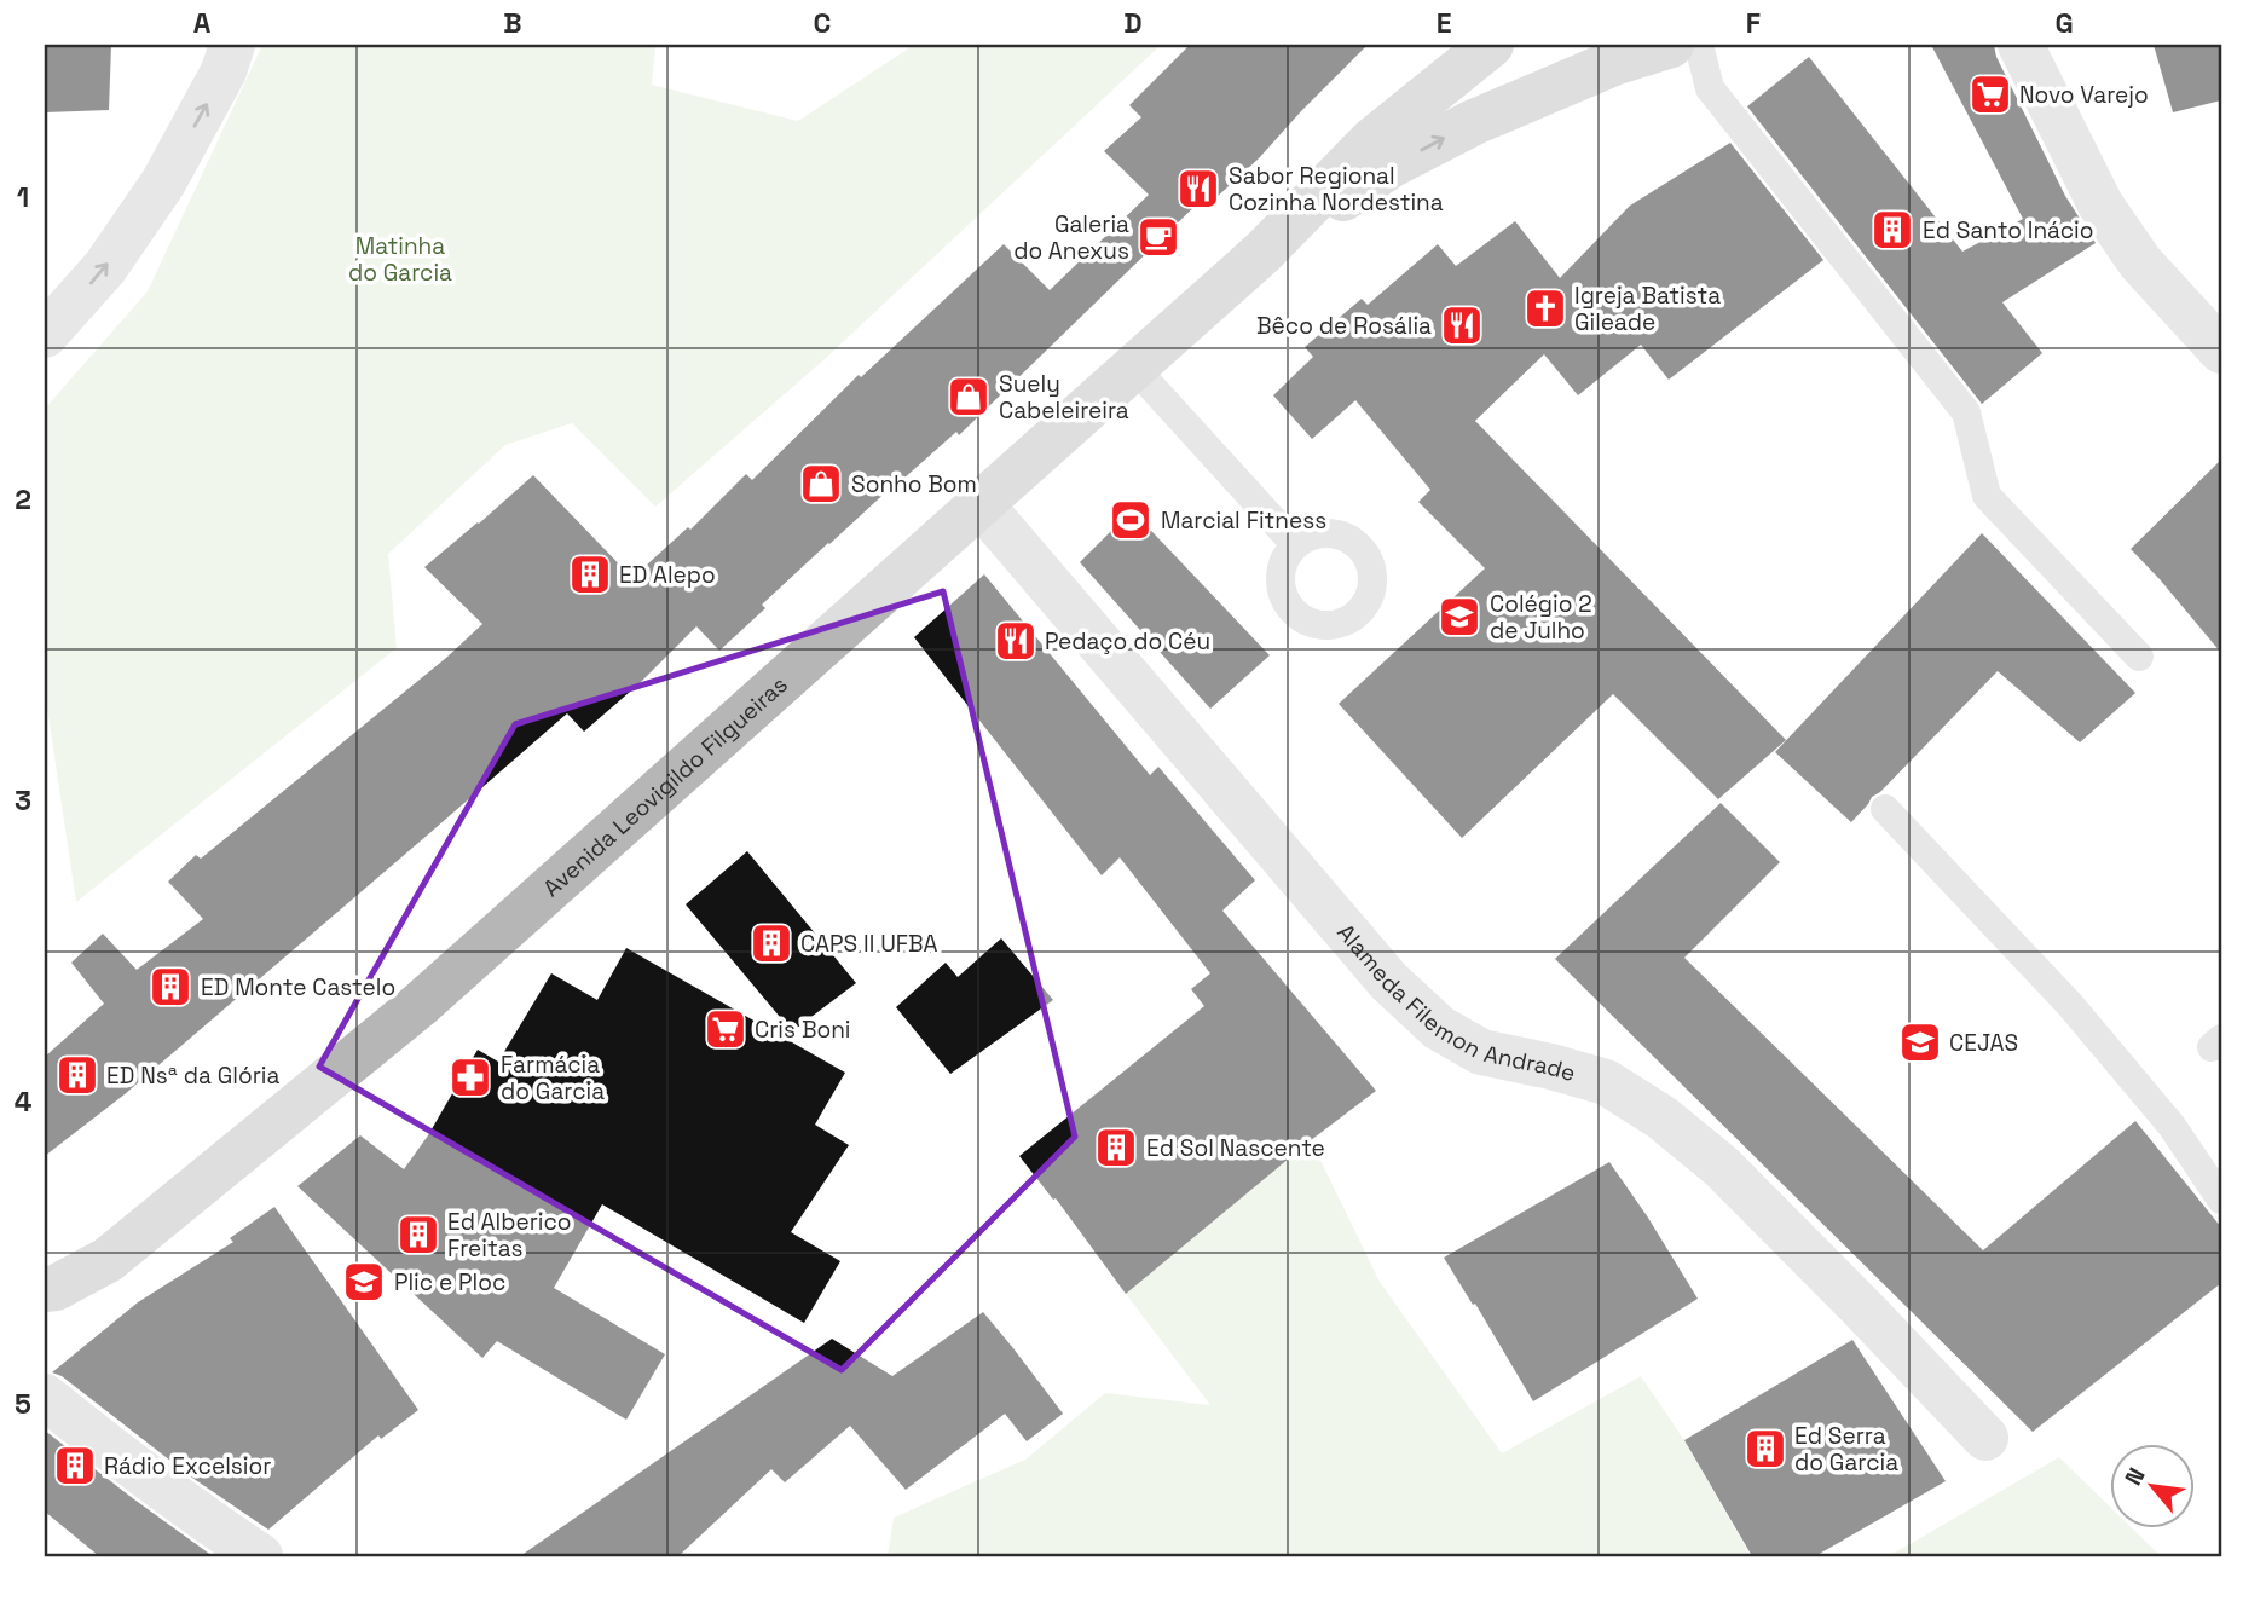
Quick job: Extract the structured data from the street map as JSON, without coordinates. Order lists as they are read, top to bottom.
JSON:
{
  "streets": {
    "main road": ["Avenida Leovigildo Filgueiras"],
    "street": ["Alameda Filemon Andrade"]
  },
  "crossings": [
    ["Avenida Leovigildo Filgueiras", "Alameda Filemon Andrade"]
  ],
  "parks": ["Matinha do Garcia"],
  "places": {
    "supermarket": ["Novo Varejo", "Cris Boni"],
    "restaurant": ["Sabor Regional Cozinha Nordestina", "Bêco de Rosália", "Pedaço do Céu"],
    "building": [
      "Ed Santo Inácio",
      "ED Alepo",
      "CAPS II UFBA",
      "ED Monte Castelo",
      "ED Nsª da Glória",
      "Ed Sol Nascente",
      "Ed Alberico Freitas",
      "Ed Serra do Garcia",
      "Rádio Excelsior"
    ],
    "cafe": ["Galeria do Anexus"],
    "church": ["Igreja Batista Gileade"],
    "shop": ["Suely Cabeleireira", "Sonho Bom"],
    "sports": ["Marcial Fitness"],
    "school or university": ["Colégio 2 de Julho", "CEJAS", "Plic e Ploc"],
    "pharmacy": ["Farmácia do Garcia"]
  },
  "north": "top left",
  "grid": {
    "columns": [
      "A",
      "B",
      "C",
      "D",
      "E",
      "F",
      "G"
    ],
    "rows": [
      "1",
      "2",
      "3",
      "4",
      "5"
    ]
  }
}
